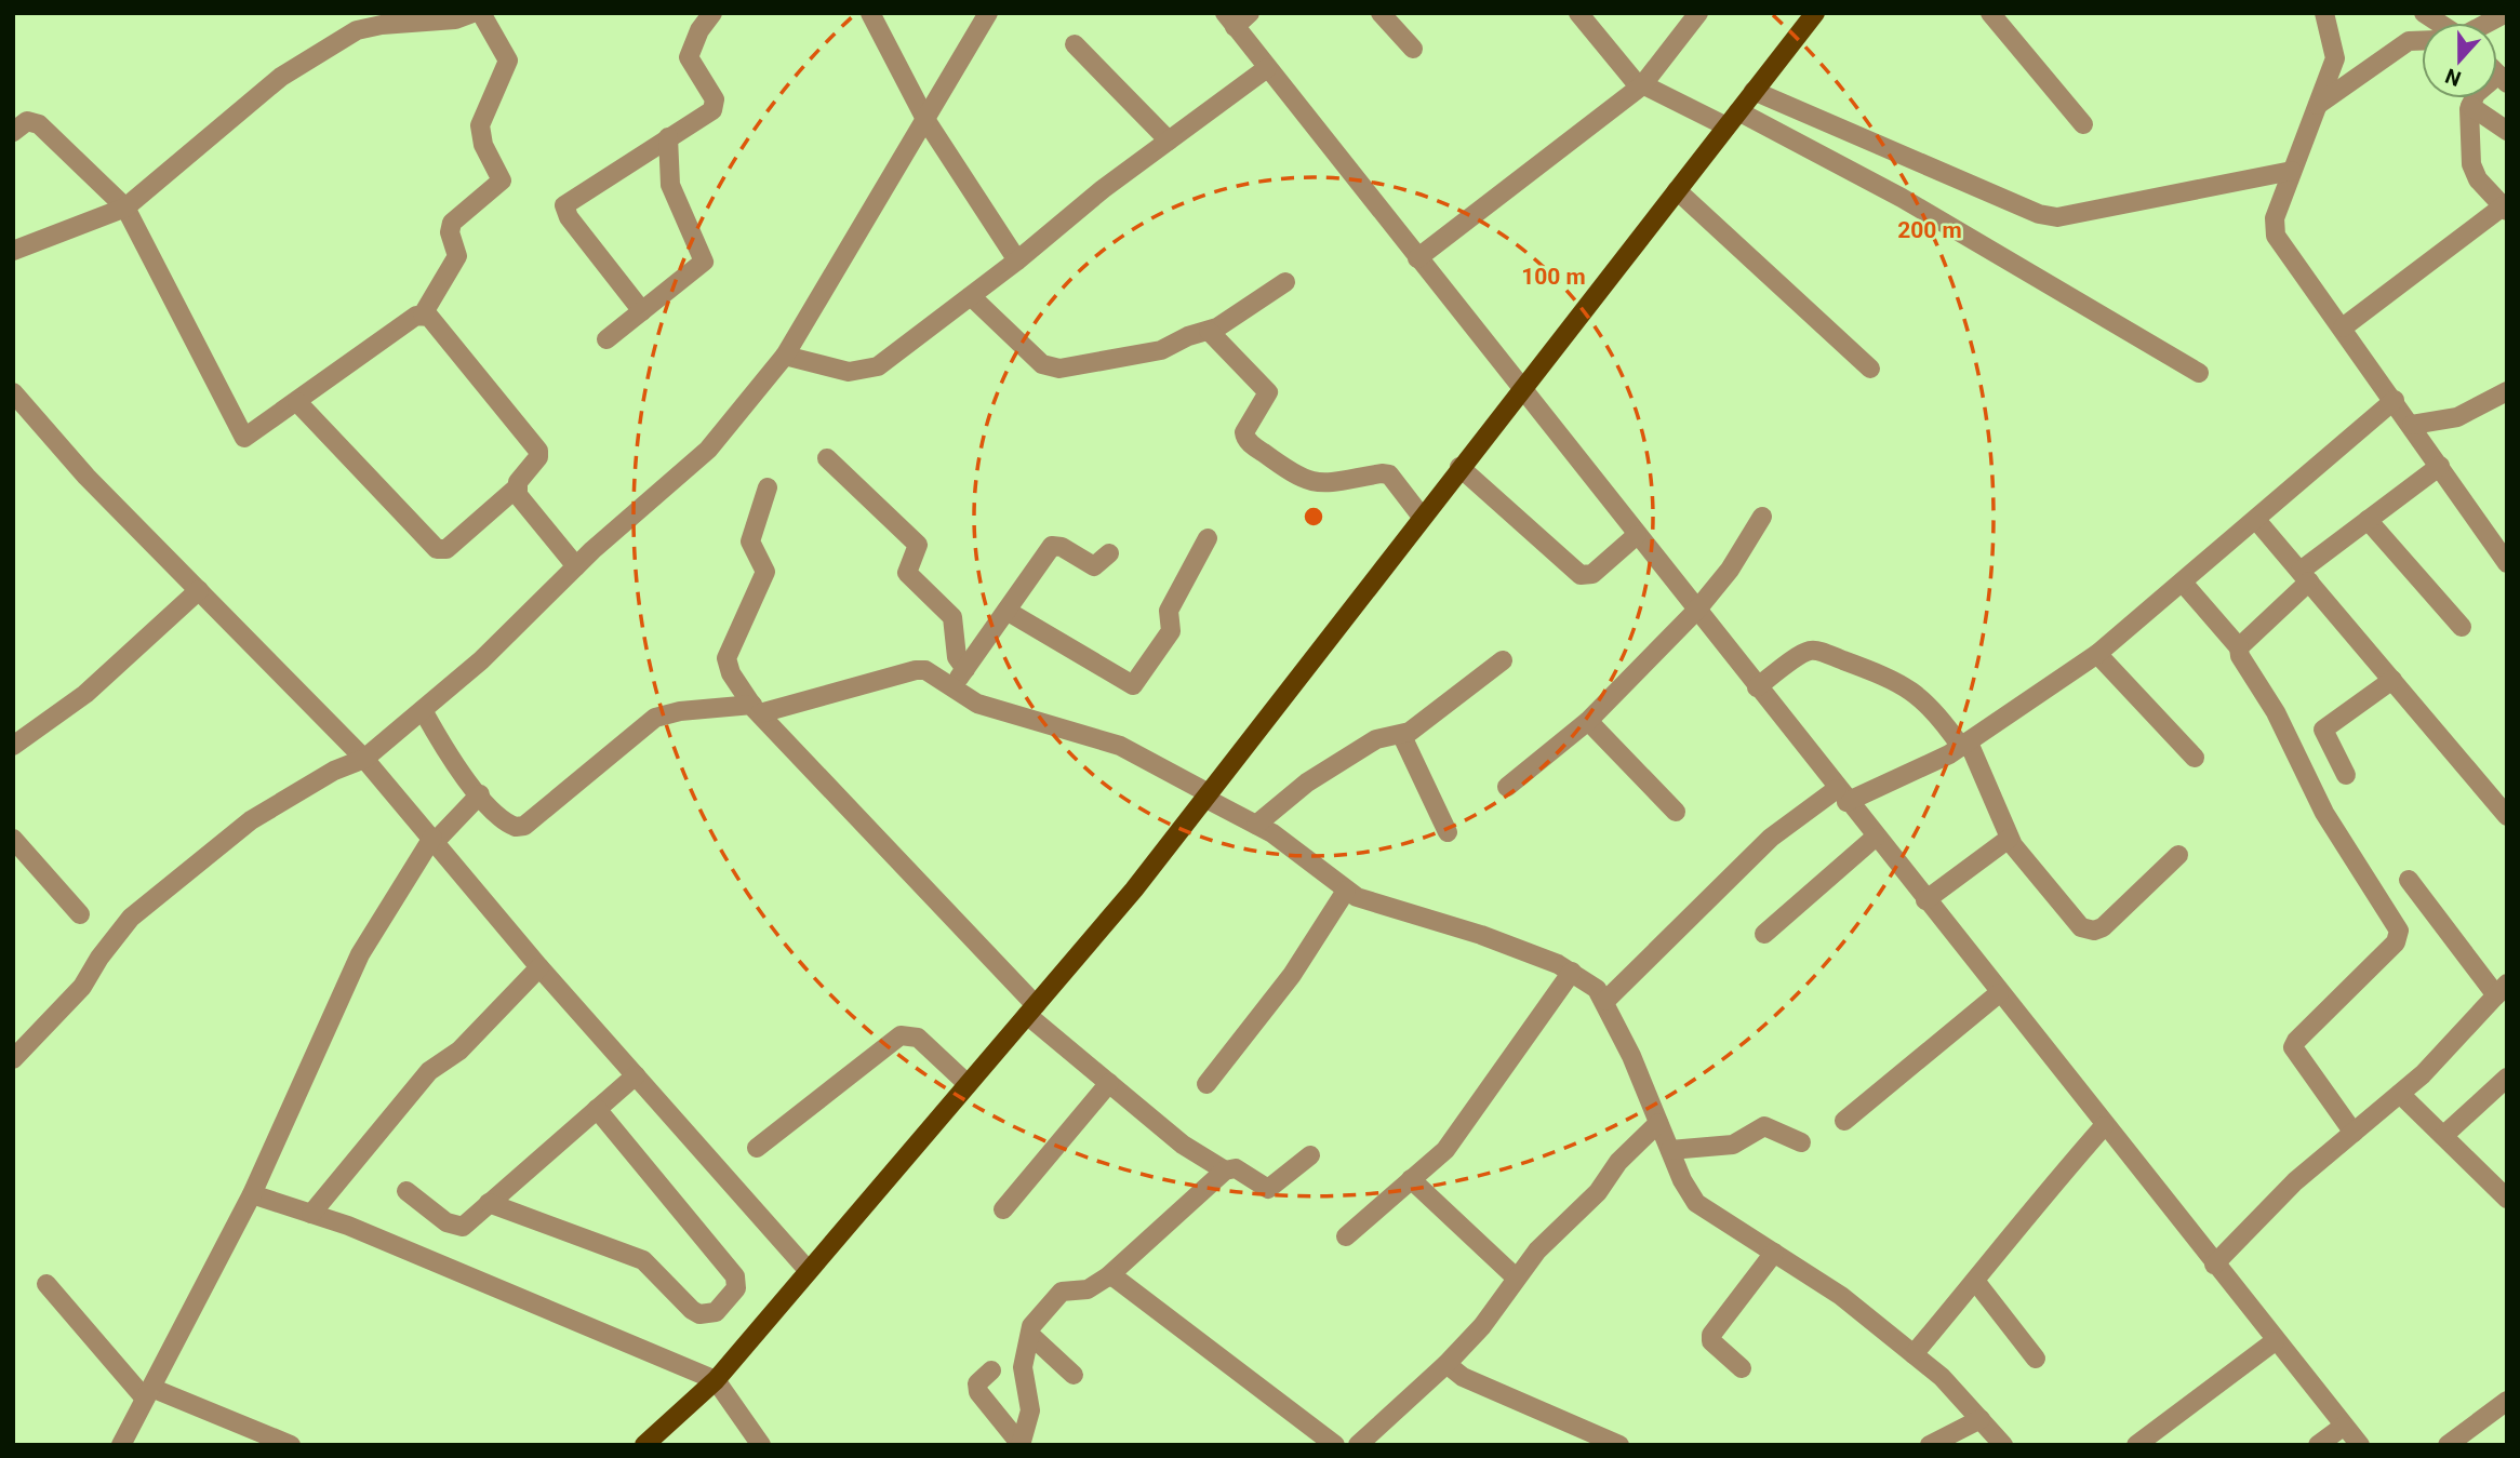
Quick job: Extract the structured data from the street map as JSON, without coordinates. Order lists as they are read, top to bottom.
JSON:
{
  "north": "bottom",
  "rings": ["200 m", "100 m"]
}
